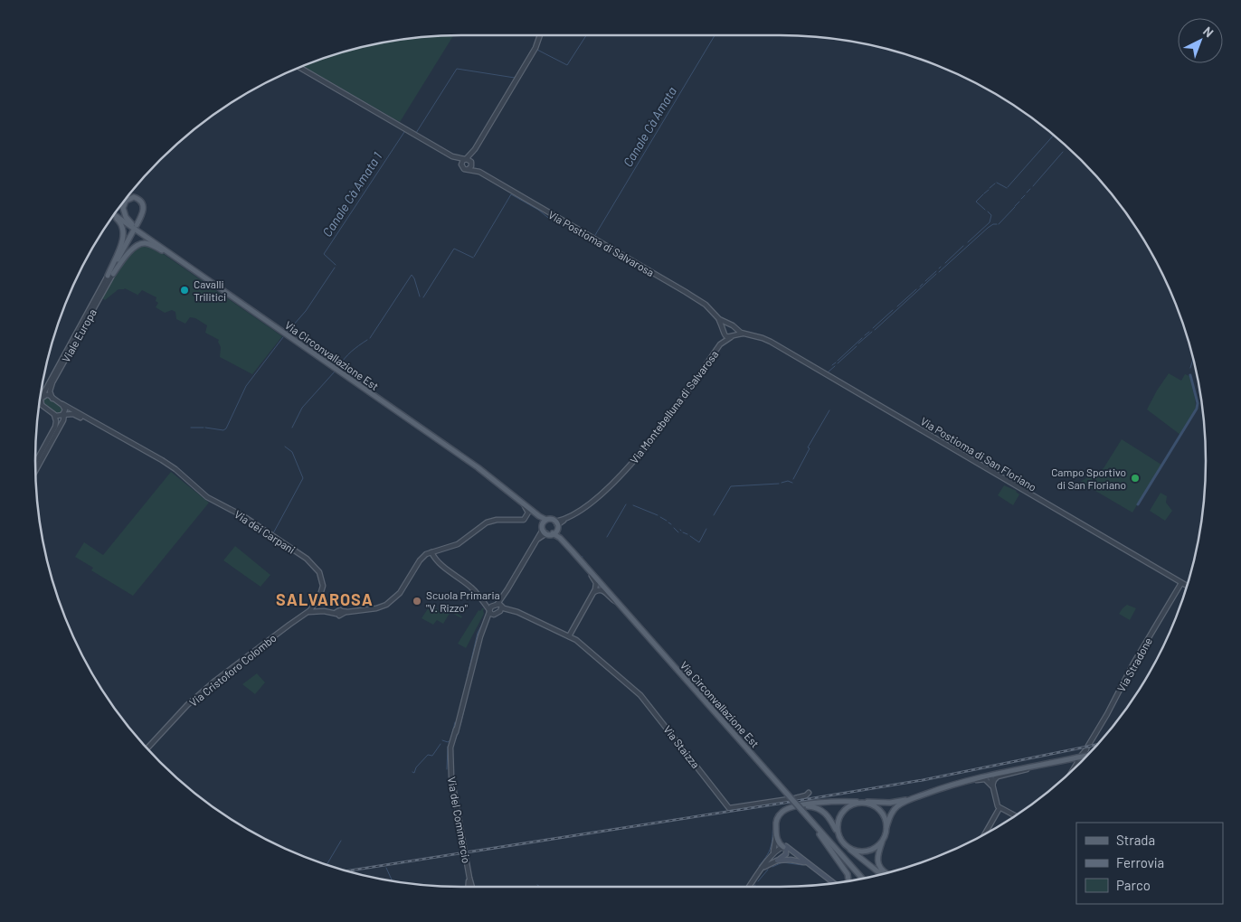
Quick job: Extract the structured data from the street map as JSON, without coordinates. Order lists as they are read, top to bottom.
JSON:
{
  "streets": {
    "main road": ["Via Circonvallazione Est"],
    "street": [
      "Via Postioma di Salvarosa",
      "Viale Europa",
      "Via Montebelluna di Salvarosa",
      "Via Postioma di San Floriano",
      "Via dei Carpani",
      "Via Stradone",
      "Via Cristoforo Colombo",
      "Via Staizza",
      "Via del Commercio"
    ]
  },
  "crossings": [
    ["Via Postioma di Salvarosa", "Via Montebelluna di Salvarosa"],
    ["Via Postioma di Salvarosa", "Via Postioma di San Floriano"],
    ["Viale Europa", "Via dei Carpani"],
    ["Via Postioma di San Floriano", "Via Stradone"],
    ["Via dei Carpani", "Via Cristoforo Colombo"]
  ],
  "districts": ["SALVAROSA"],
  "water": ["Canale Cà Amata", "Canale Cà Amata 1"],
  "places": ["Cavalli Trilitici", "Campo Sportivo di San Floriano", "Scuola Primaria \"V. Rizzo\""],
  "legend": ["Strada", "Ferrovia", "Parco"],
  "north": "top right"
}
